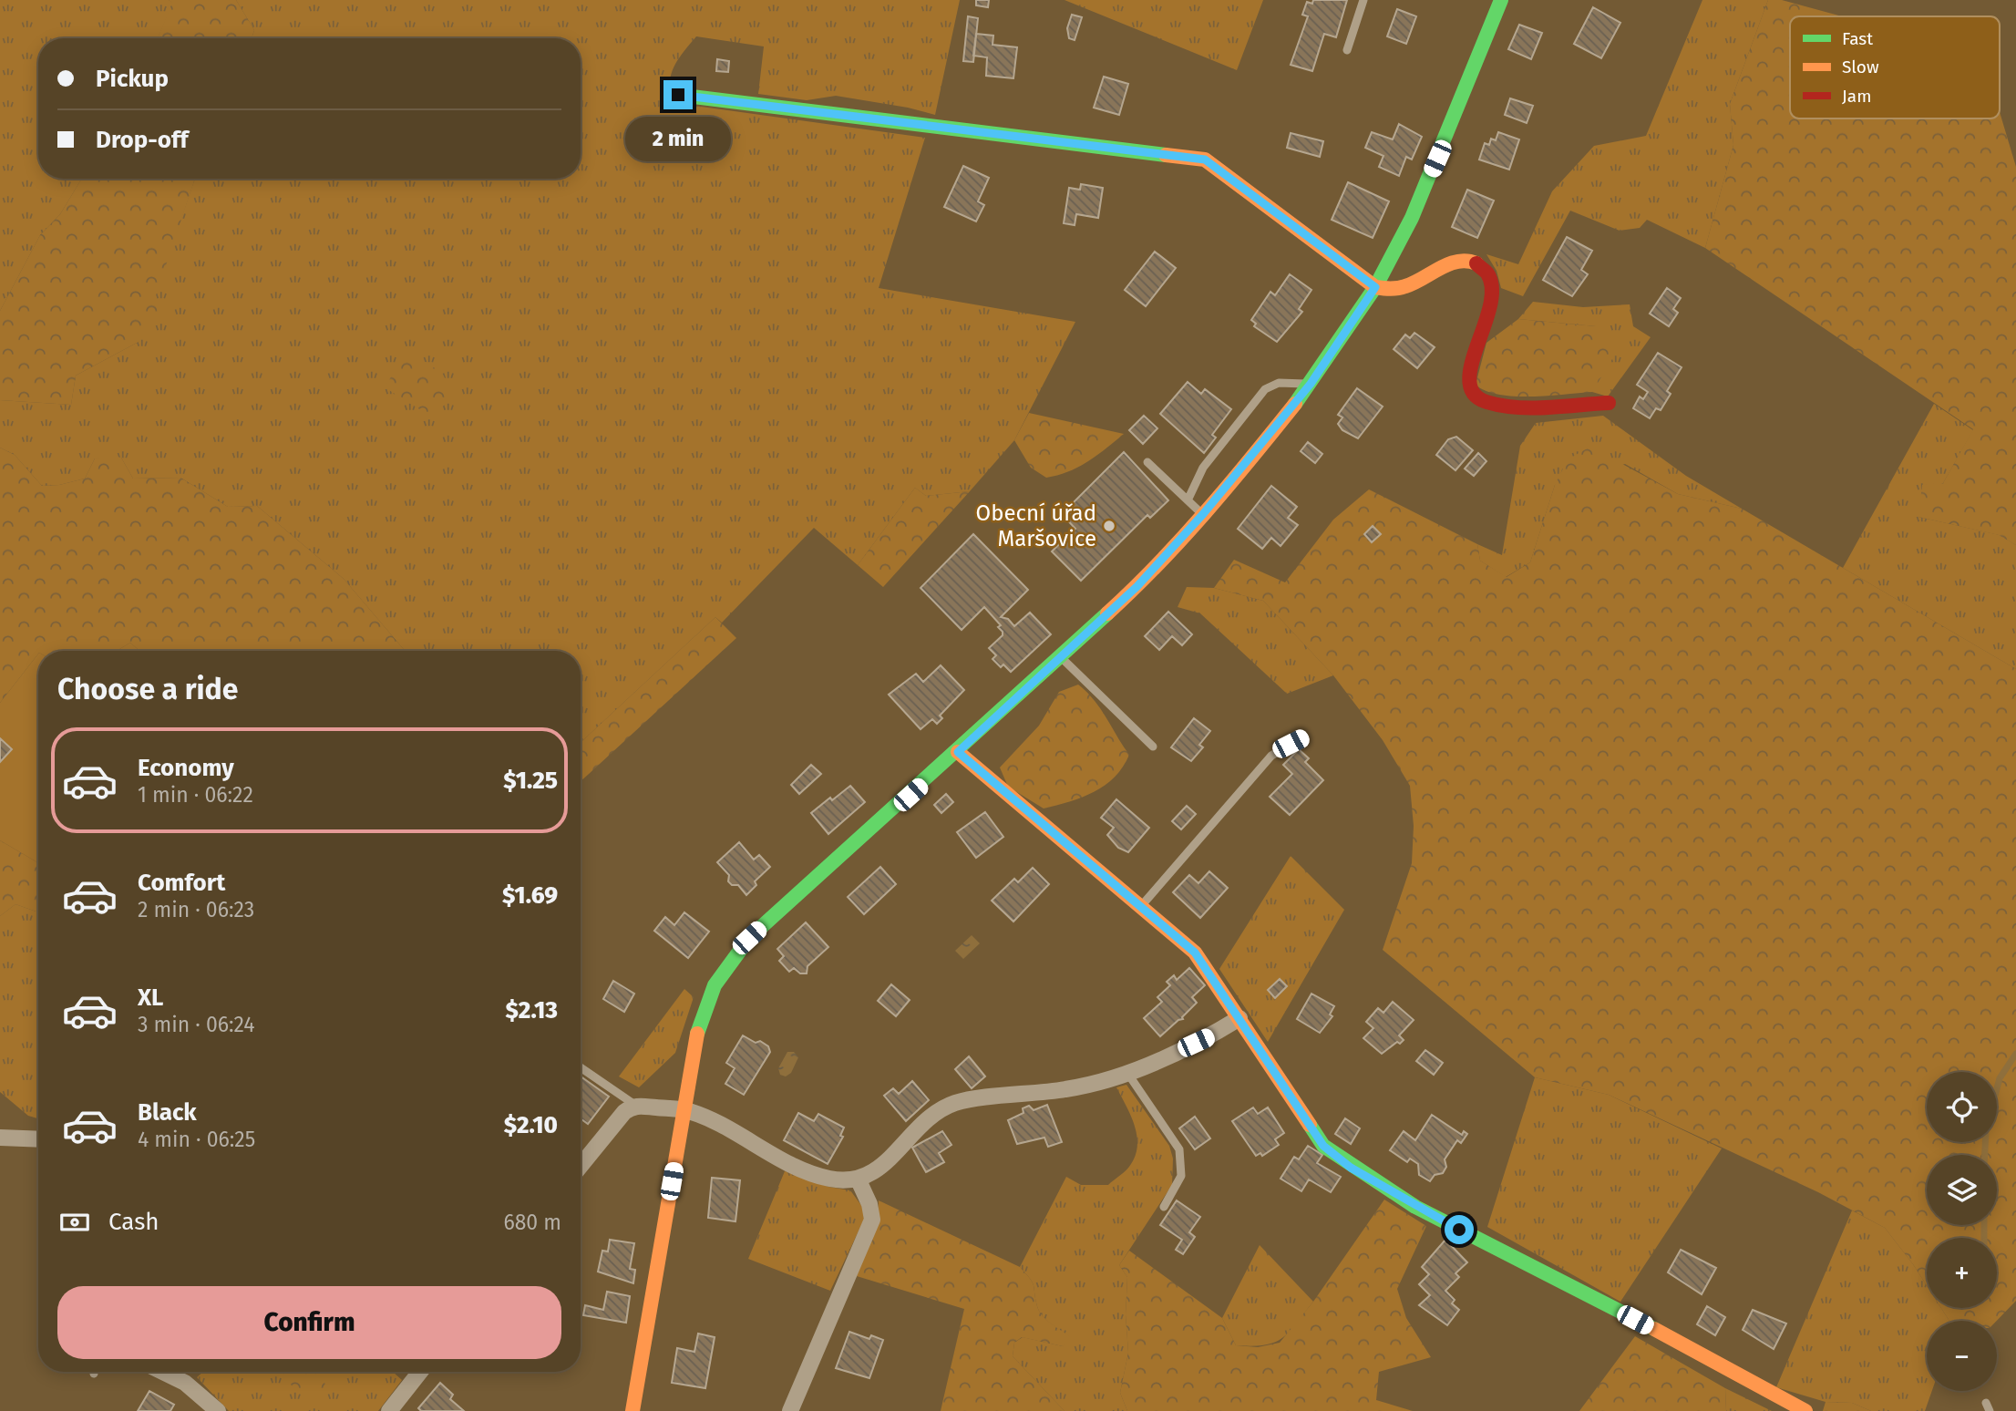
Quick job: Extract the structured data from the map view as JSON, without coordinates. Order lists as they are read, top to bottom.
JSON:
{
  "places": ["Obecní úřad Maršovice"],
  "legend": ["Fast", "Slow", "Jam"],
  "page": {
    "banner": ["Pickup", "Drop-off"],
    "bubble": "2 min",
    "heading": "Choose a ride",
    "list": [
      {
        "name": "Economy",
        "note": "1 min · 06:22",
        "value": "$1.25"
      },
      {
        "name": "Comfort",
        "note": "2 min · 06:23",
        "value": "$1.69"
      },
      {
        "name": "XL",
        "note": "3 min · 06:24",
        "value": "$2.13"
      },
      {
        "name": "Black",
        "note": "4 min · 06:25",
        "value": "$2.10"
      }
    ],
    "map_buttons": ["+", "−"],
    "pay": ["Cash", "680 m"],
    "buttons": "Confirm"
  }
}
